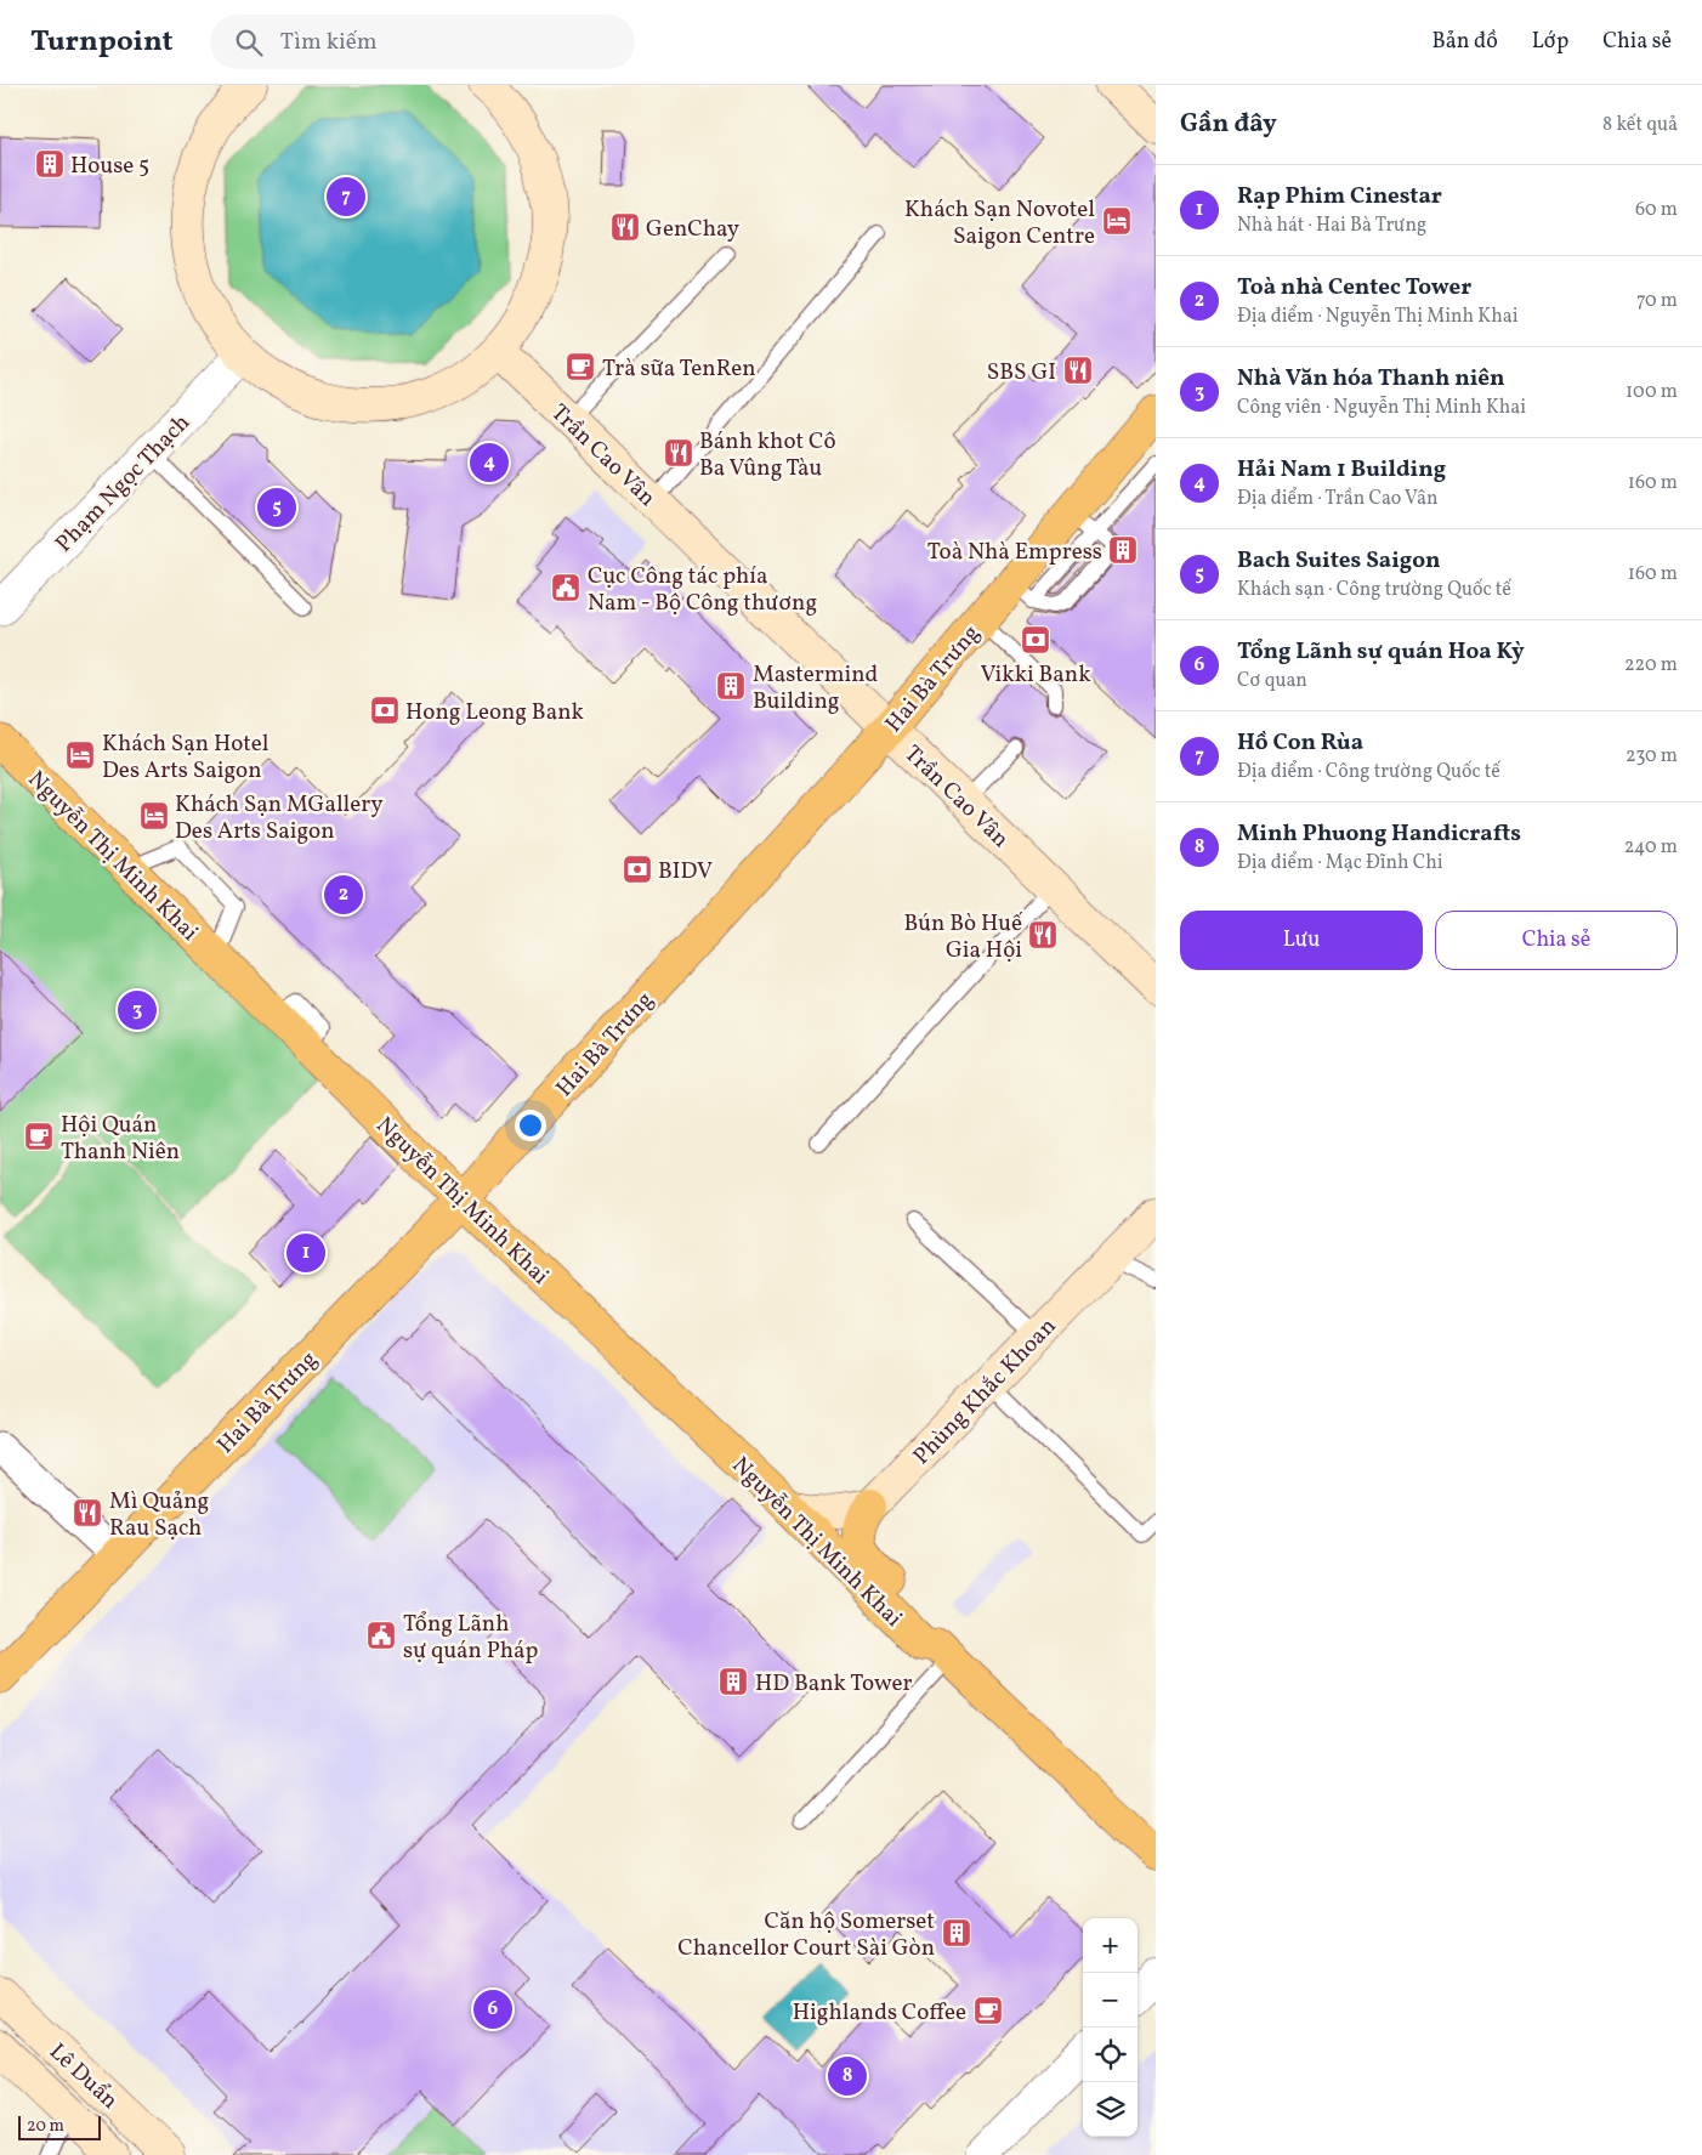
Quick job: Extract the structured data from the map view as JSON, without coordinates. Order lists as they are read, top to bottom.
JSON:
{
  "streets": {
    "main road": [
      "Trần Cao Vân",
      "Hai Bà Trưng",
      "Nguyễn Thị Minh Khai",
      "Phùng Khắc Khoan",
      "Lê Duẩn"
    ],
    "street": ["Phạm Ngọc Thạch"]
  },
  "crossings": [
    ["Trần Cao Vân", "Hai Bà Trưng"],
    ["Hai Bà Trưng", "Nguyễn Thị Minh Khai"],
    ["Nguyễn Thị Minh Khai", "Phùng Khắc Khoan"]
  ],
  "places": {
    "building": [
      "House 5",
      "Toà Nhà Empress",
      "Mastermind Building",
      "HD Bank Tower",
      "Căn hộ Somerset Chancellor Court Sài Gòn"
    ],
    "hotel": ["Khách Sạn Novotel Saigon Centre", "Khách Sạn Hotel Des Arts Saigon", "Khách Sạn MGallery Des Arts Saigon"],
    "restaurant": [
      "GenChay",
      "SBS GI",
      "Bánh khot Cô Ba Vûng Tàu",
      "Bún Bò Huế Gia Hội",
      "Mì Quảng Rau Sạch"
    ],
    "cafe": ["Trà sữa TenRen", "Hội Quán Thanh Niên", "Highlands Coffee"],
    "public building": ["Cục Công tác phía Nam - Bộ Công thương", "Tổng Lãnh sự quán Pháp"],
    "bank": ["Vikki Bank", "Hong Leong Bank", "BIDV"]
  },
  "scale_bar": "20 m",
  "page": {
    "header": "Turnpoint",
    "search": "Tìm kiếm",
    "nav": ["Bản đồ", "Lớp", "Chia sẻ"],
    "heading": ["Gần đây", "8 kết quả"],
    "list": [
      {
        "mark": "1",
        "name": "Rạp Phim Cinestar",
        "note": "Nhà hát · Hai Bà Trưng",
        "value": "60 m"
      },
      {
        "mark": "2",
        "name": "Toà nhà Centec Tower",
        "note": "Địa điểm · Nguyễn Thị Minh Khai",
        "value": "70 m"
      },
      {
        "mark": "3",
        "name": "Nhà Văn hóa Thanh niên",
        "note": "Công viên · Nguyễn Thị Minh Khai",
        "value": "100 m"
      },
      {
        "mark": "4",
        "name": "Hải Nam 1 Building",
        "note": "Địa điểm · Trần Cao Vân",
        "value": "160 m"
      },
      {
        "mark": "5",
        "name": "Bach Suites Saigon",
        "note": "Khách sạn · Công trường Quốc tế",
        "value": "160 m"
      },
      {
        "mark": "6",
        "name": "Tổng Lãnh sự quán Hoa Kỳ",
        "note": "Cơ quan",
        "value": "220 m"
      },
      {
        "mark": "7",
        "name": "Hồ Con Rùa",
        "note": "Địa điểm · Công trường Quốc tế",
        "value": "230 m"
      },
      {
        "mark": "8",
        "name": "Minh Phuong Handicrafts",
        "note": "Địa điểm · Mạc Đĩnh Chi",
        "value": "240 m"
      }
    ],
    "pins": [
      "7",
      "4",
      "5",
      "2",
      "3",
      "1",
      "6",
      "8"
    ],
    "buttons": ["Lưu", "Chia sẻ"],
    "map_buttons": ["+", "−"],
    "scale": "20 m"
  }
}
